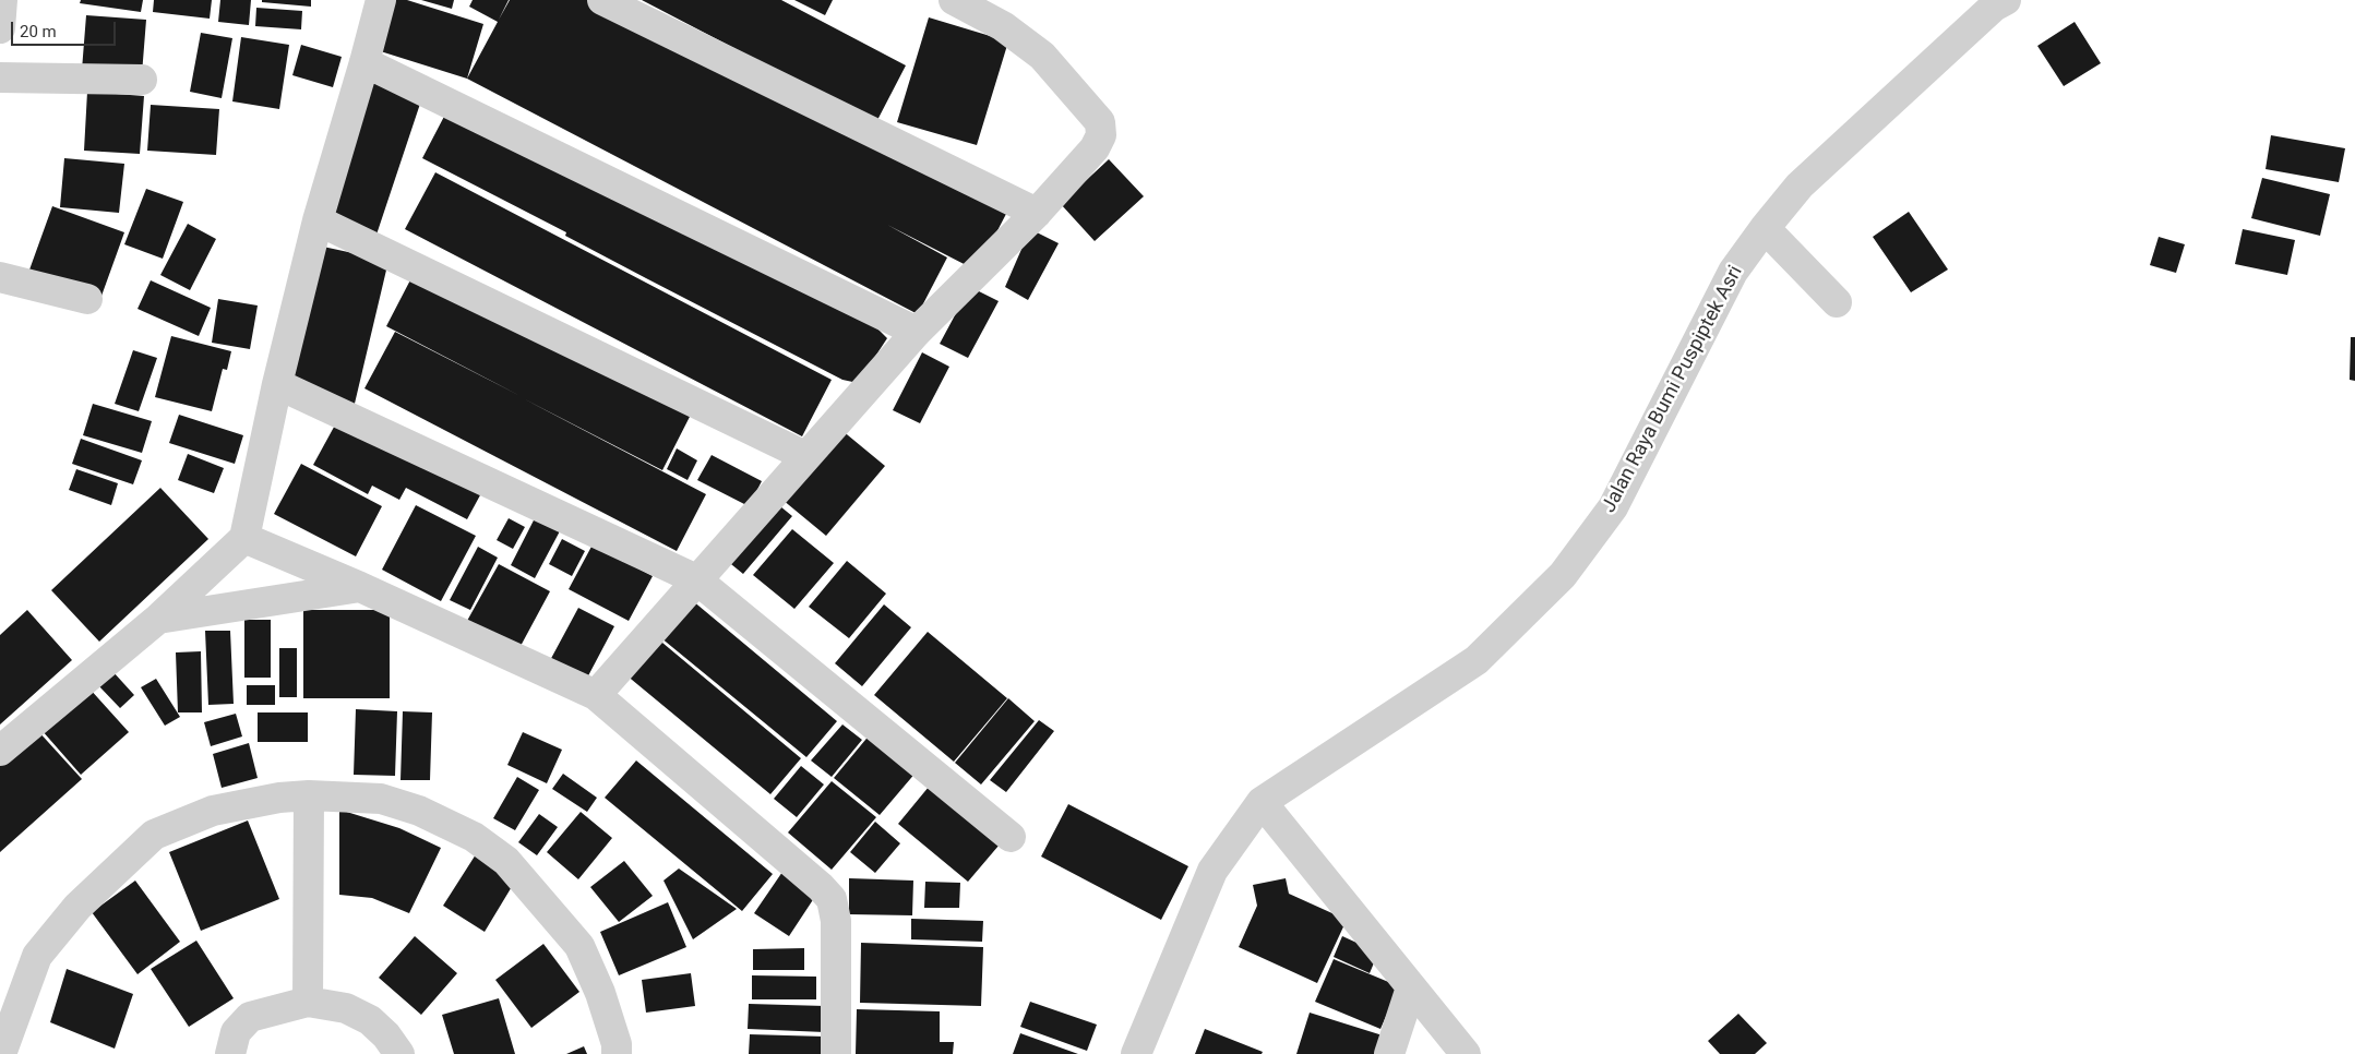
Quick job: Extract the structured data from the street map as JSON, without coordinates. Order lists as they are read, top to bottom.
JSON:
{
  "streets": {
    "street": ["Jalan Raya Bumi Puspiptek Asri"]
  },
  "scale_bar": "20 m"
}
